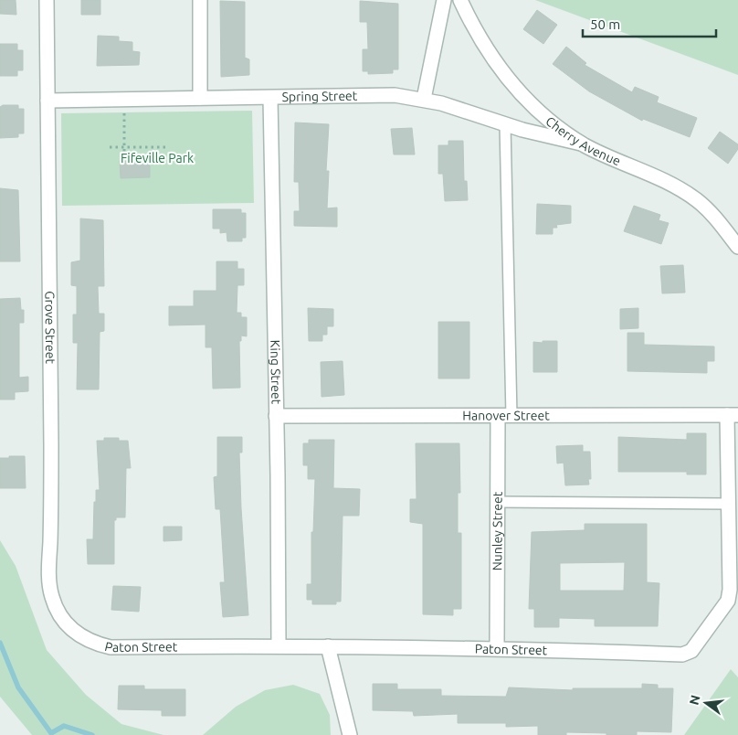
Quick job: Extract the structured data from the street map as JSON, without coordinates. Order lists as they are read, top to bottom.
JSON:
{
  "streets": {
    "street": [
      "Spring Street",
      "Cherry Avenue",
      "Grove Street",
      "King Street",
      "Hanover Street",
      "Nunley Street",
      "Paton Street"
    ]
  },
  "crossings": [
    ["Spring Street", "Cherry Avenue"],
    ["Spring Street", "Grove Street"],
    ["Spring Street", "King Street"],
    ["Grove Street", "Paton Street"],
    ["King Street", "Hanover Street"],
    ["King Street", "Paton Street"],
    ["Hanover Street", "Nunley Street"],
    ["Hanover Street", "Paton Street"],
    ["Nunley Street", "Paton Street"]
  ],
  "parks": ["Fifeville Park"],
  "scale_bar": "50 m",
  "north": "left"
}
